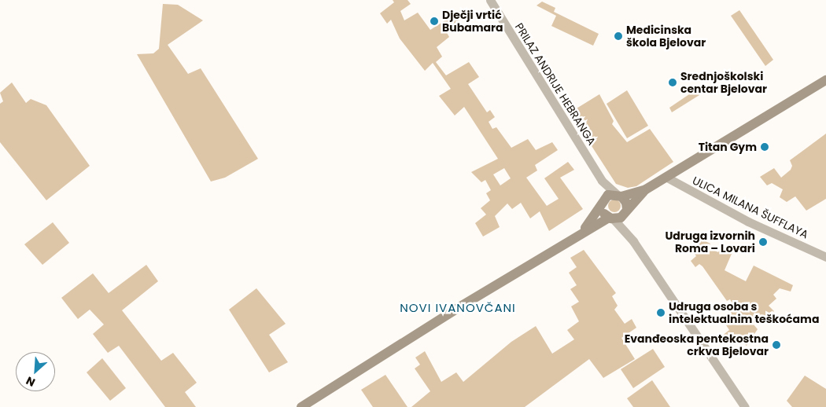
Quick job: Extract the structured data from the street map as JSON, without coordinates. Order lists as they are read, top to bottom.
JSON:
{
  "streets": {
    "street": ["PRILAZ ANDRIJE HEBRANGA", "ULICA MILANA ŠUFFLAYA"]
  },
  "districts": ["NOVI IVANOVČANI"],
  "places": [
    "Dječji vrtić Bubamara",
    "Medicinska škola Bjelovar",
    "Srednjoškolski centar Bjelovar",
    "Titan Gym",
    "Udruga izvornih Roma – Lovari",
    "Udruga osoba s intelektualnim teškoćama",
    "Evanđeoska pentekostna crkva Bjelovar"
  ],
  "north": "bottom left"
}
